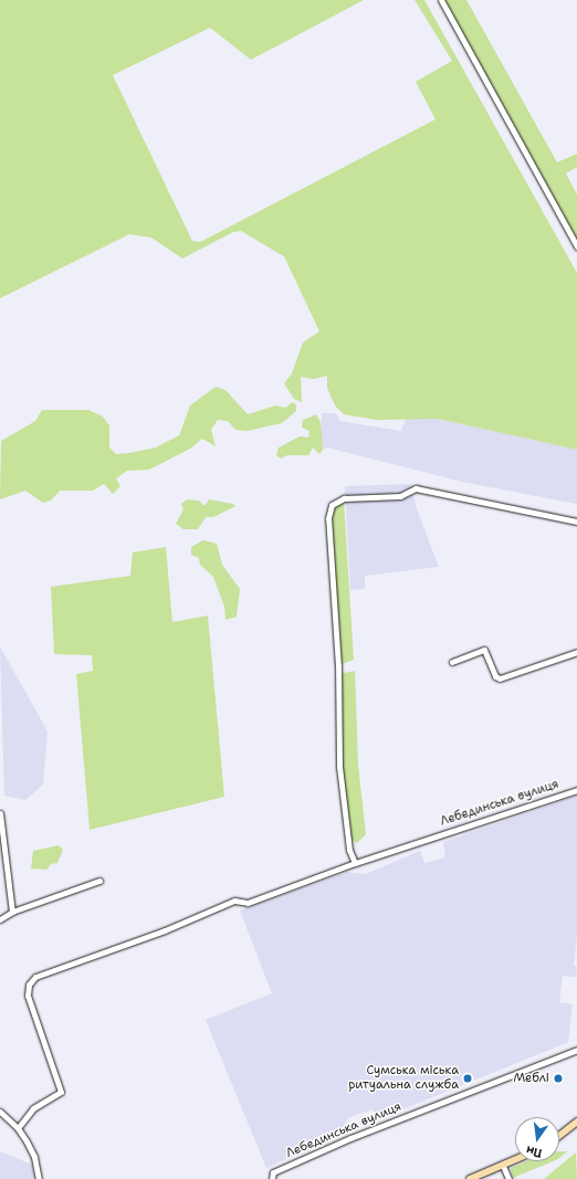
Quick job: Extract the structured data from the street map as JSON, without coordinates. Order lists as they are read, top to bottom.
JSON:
{
  "streets": {
    "street": ["Лебединська вулиця"]
  },
  "places": ["Сумська міська ритуальна служба", "Меблі"],
  "north": "bottom"
}
